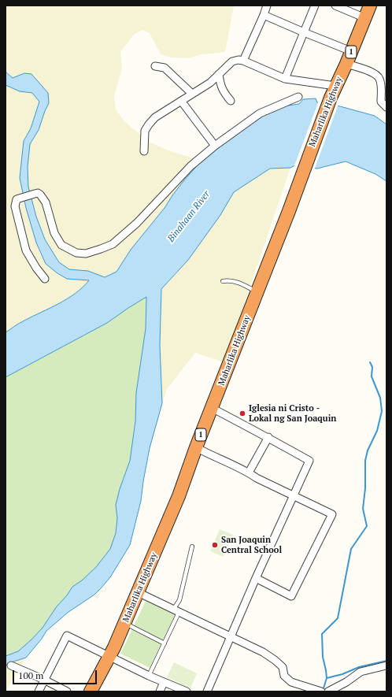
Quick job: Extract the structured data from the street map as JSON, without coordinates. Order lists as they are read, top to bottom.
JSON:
{
  "streets": {
    "highway": ["1", "Maharlika Highway"]
  },
  "water": ["Binahaan River"],
  "places": ["Iglesia ni Cristo - Lokal ng San Joaquin", "San Joaquin Central School"],
  "scale_bar": "100 m"
}
